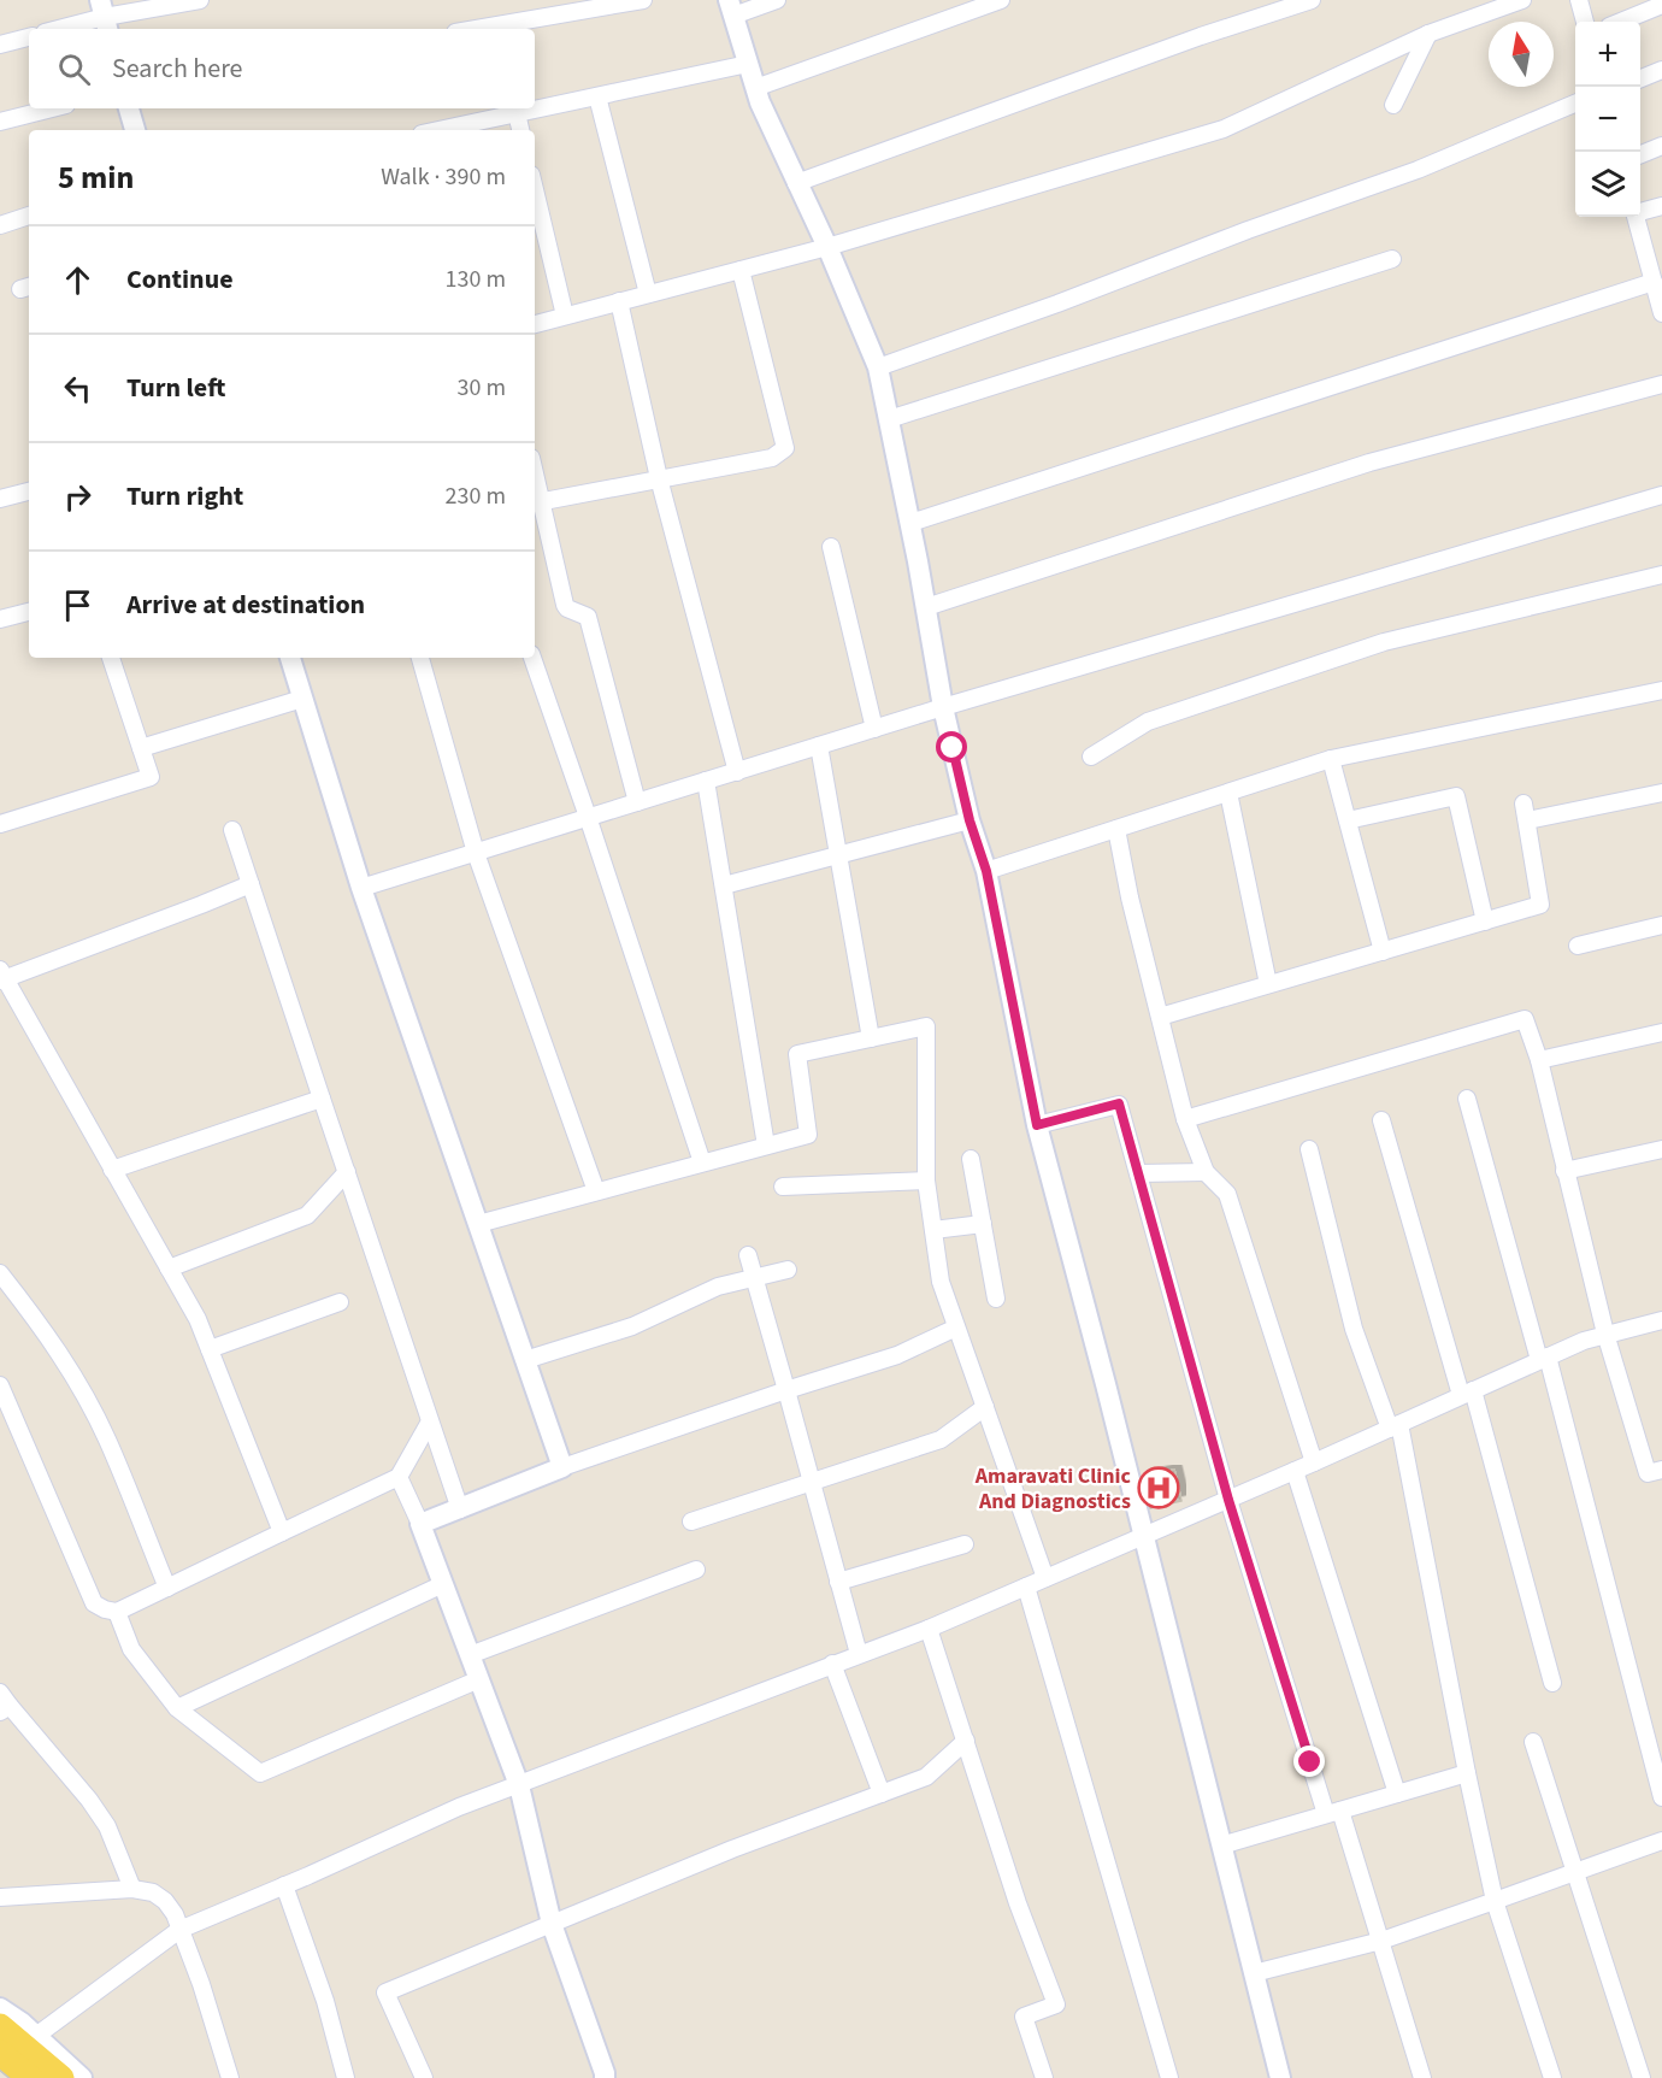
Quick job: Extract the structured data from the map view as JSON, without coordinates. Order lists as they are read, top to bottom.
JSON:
{
  "places": {
    "hospital": ["Amaravati Clinic And Diagnostics"]
  },
  "north": "top",
  "page": {
    "map_buttons": ["+", "−"],
    "search": "Search here",
    "heading": ["5 min", "Walk · 390 m"],
    "list": [
      ["Continue", "130 m"],
      ["Turn left", "30 m"],
      ["Turn right", "230 m"],
      "Arrive at destination"
    ]
  }
}
